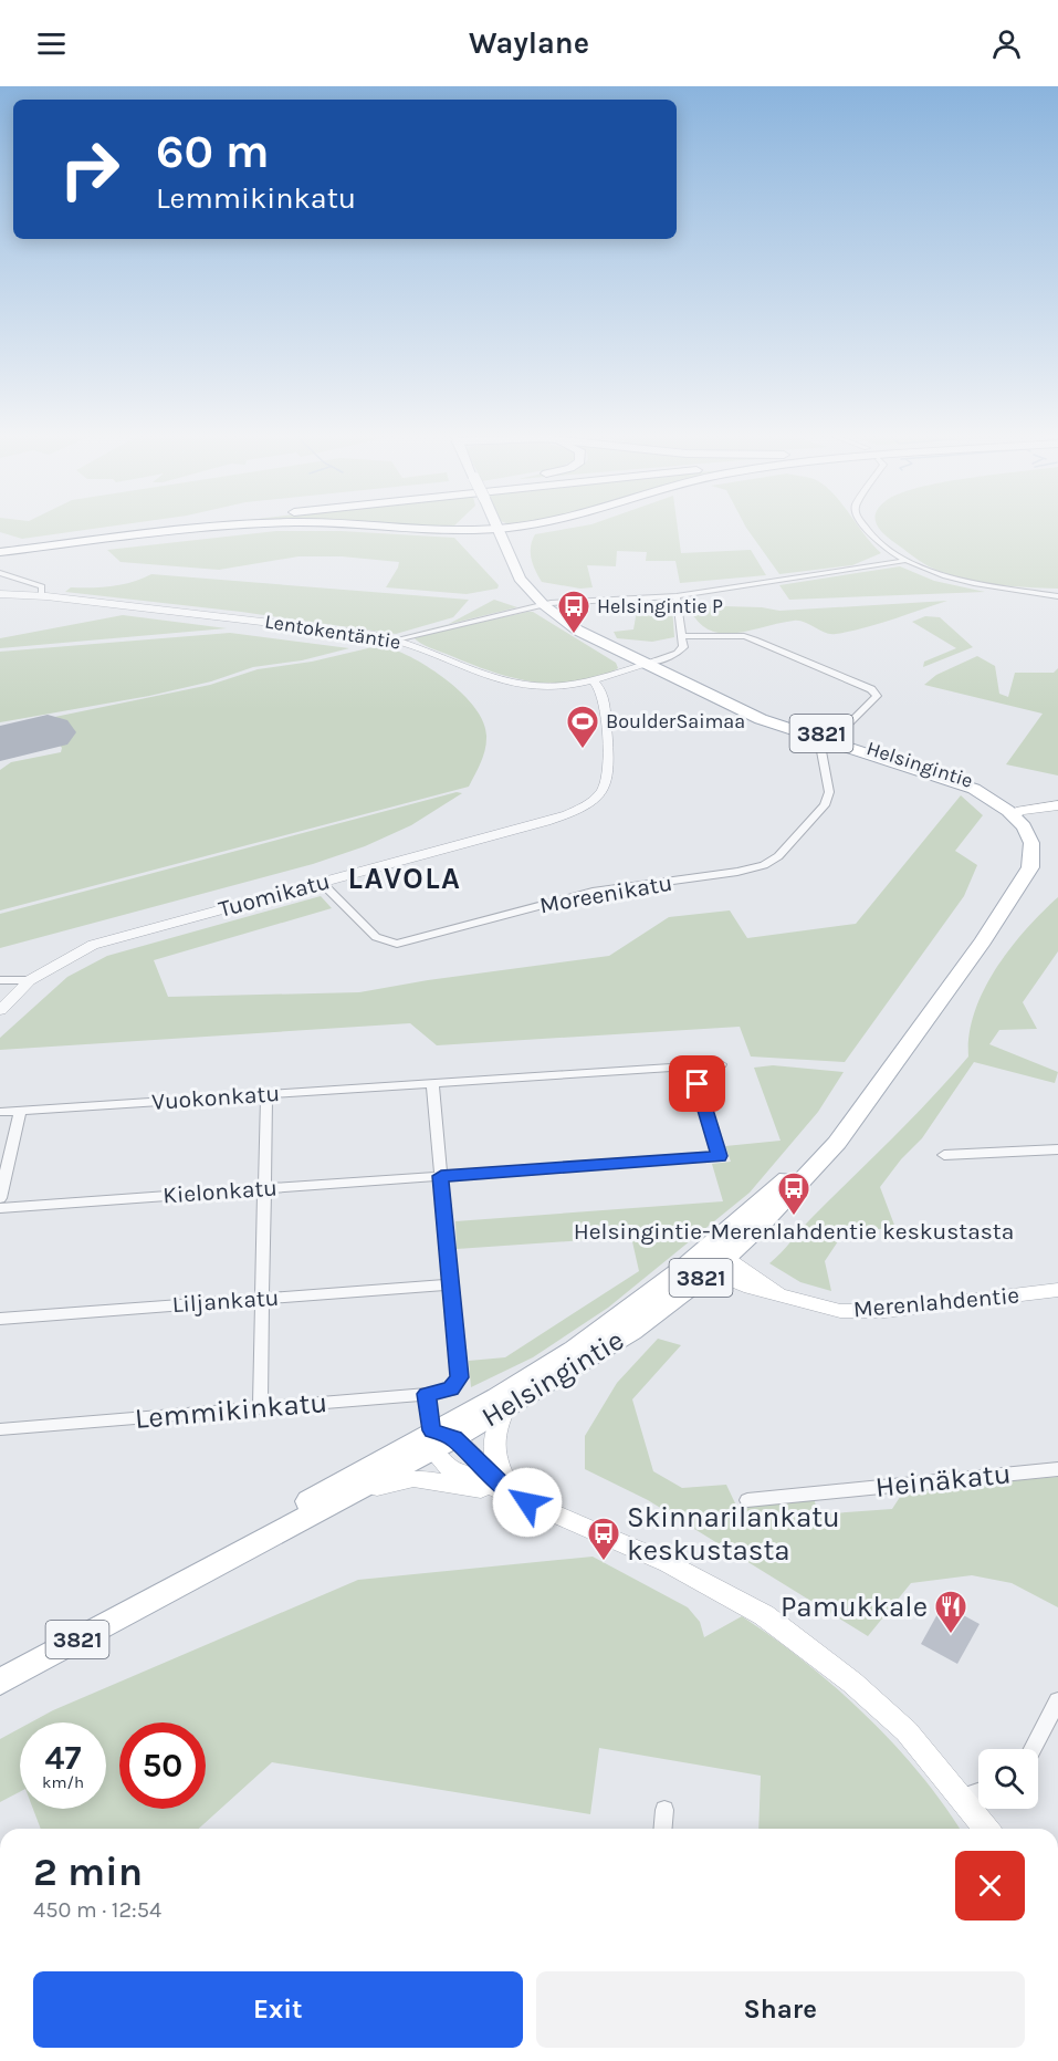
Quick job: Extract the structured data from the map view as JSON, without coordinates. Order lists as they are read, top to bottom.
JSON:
{
  "streets": {
    "main road": ["3821", "Helsingintie", "Merenlahdentie"],
    "street": [
      "Lentokentäntie",
      "Moreenikatu",
      "Tuomikatu",
      "Vuokonkatu",
      "Kielonkatu",
      "Liljankatu",
      "Lemmikinkatu",
      "Heinäkatu"
    ]
  },
  "crossings": [
    ["Lentokentäntie", "Helsingintie"],
    ["Lentokentäntie", "Tuomikatu"],
    ["Helsingintie", "Moreenikatu"],
    ["Helsingintie", "Merenlahdentie"],
    ["Moreenikatu", "Tuomikatu"],
    ["Vuokonkatu", "Kielonkatu"],
    ["Vuokonkatu", "Lemmikinkatu"],
    ["Kielonkatu", "Lemmikinkatu"],
    ["Liljankatu", "Lemmikinkatu"]
  ],
  "districts": ["LAVOLA"],
  "places": {
    "bus stop": ["Helsingintie P", "Helsingintie-Merenlahdentie keskustasta", "Skinnarilankatu keskustasta"],
    "sports": ["BoulderSaimaa"],
    "restaurant": ["Pamukkale"]
  },
  "page": {
    "header": "Waylane",
    "turn": ["60 m", "Lemmikinkatu"],
    "speed": "47 km/h",
    "limit": "50",
    "heading": ["2 min", "450 m · 12:54"],
    "buttons": ["Exit", "Share"]
  }
}
